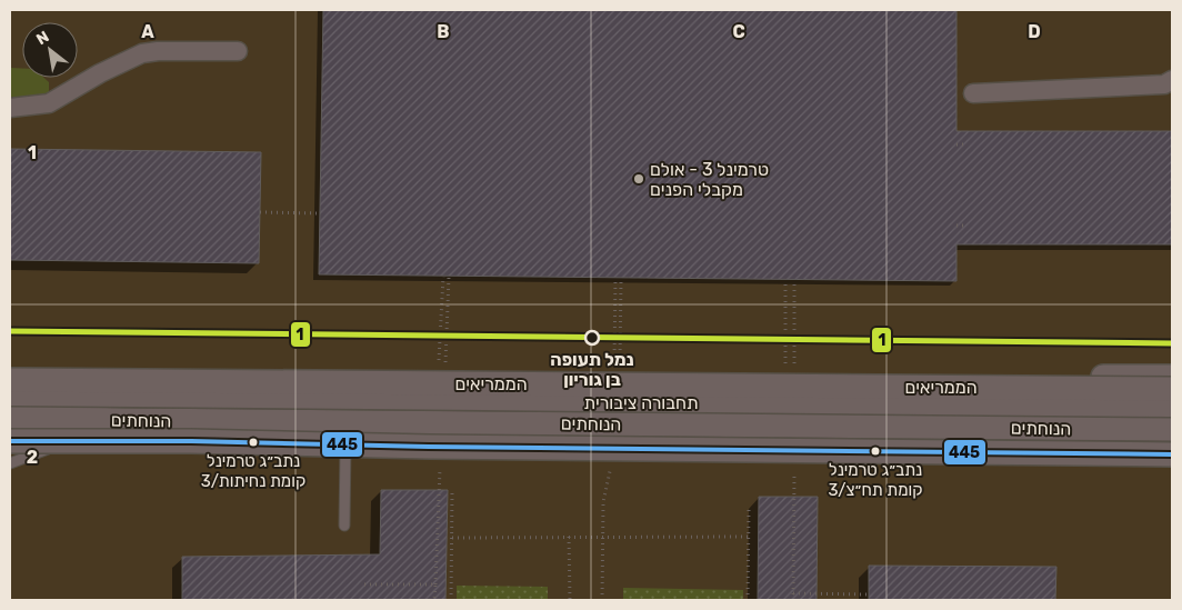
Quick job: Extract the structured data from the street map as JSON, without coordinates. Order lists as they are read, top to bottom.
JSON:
{
  "streets": {
    "street": ["הממריאים", "תחבורה ציבורית", "הנוחתים"]
  },
  "places": [
    "טרמינל 3 - אולם מקבלי הפנים",
    "נמל תעופה בן גוריון",
    "נתב״ג טרמינל 3/קומת נחיתות",
    "נתב״ג טרמינל 3/קומת תח״צ"
  ],
  "lines": ["transit line 1", "transit line 445"],
  "north": "top left",
  "grid": {
    "columns": [
      "A",
      "B",
      "C",
      "D"
    ],
    "rows": ["1", "2"]
  }
}
